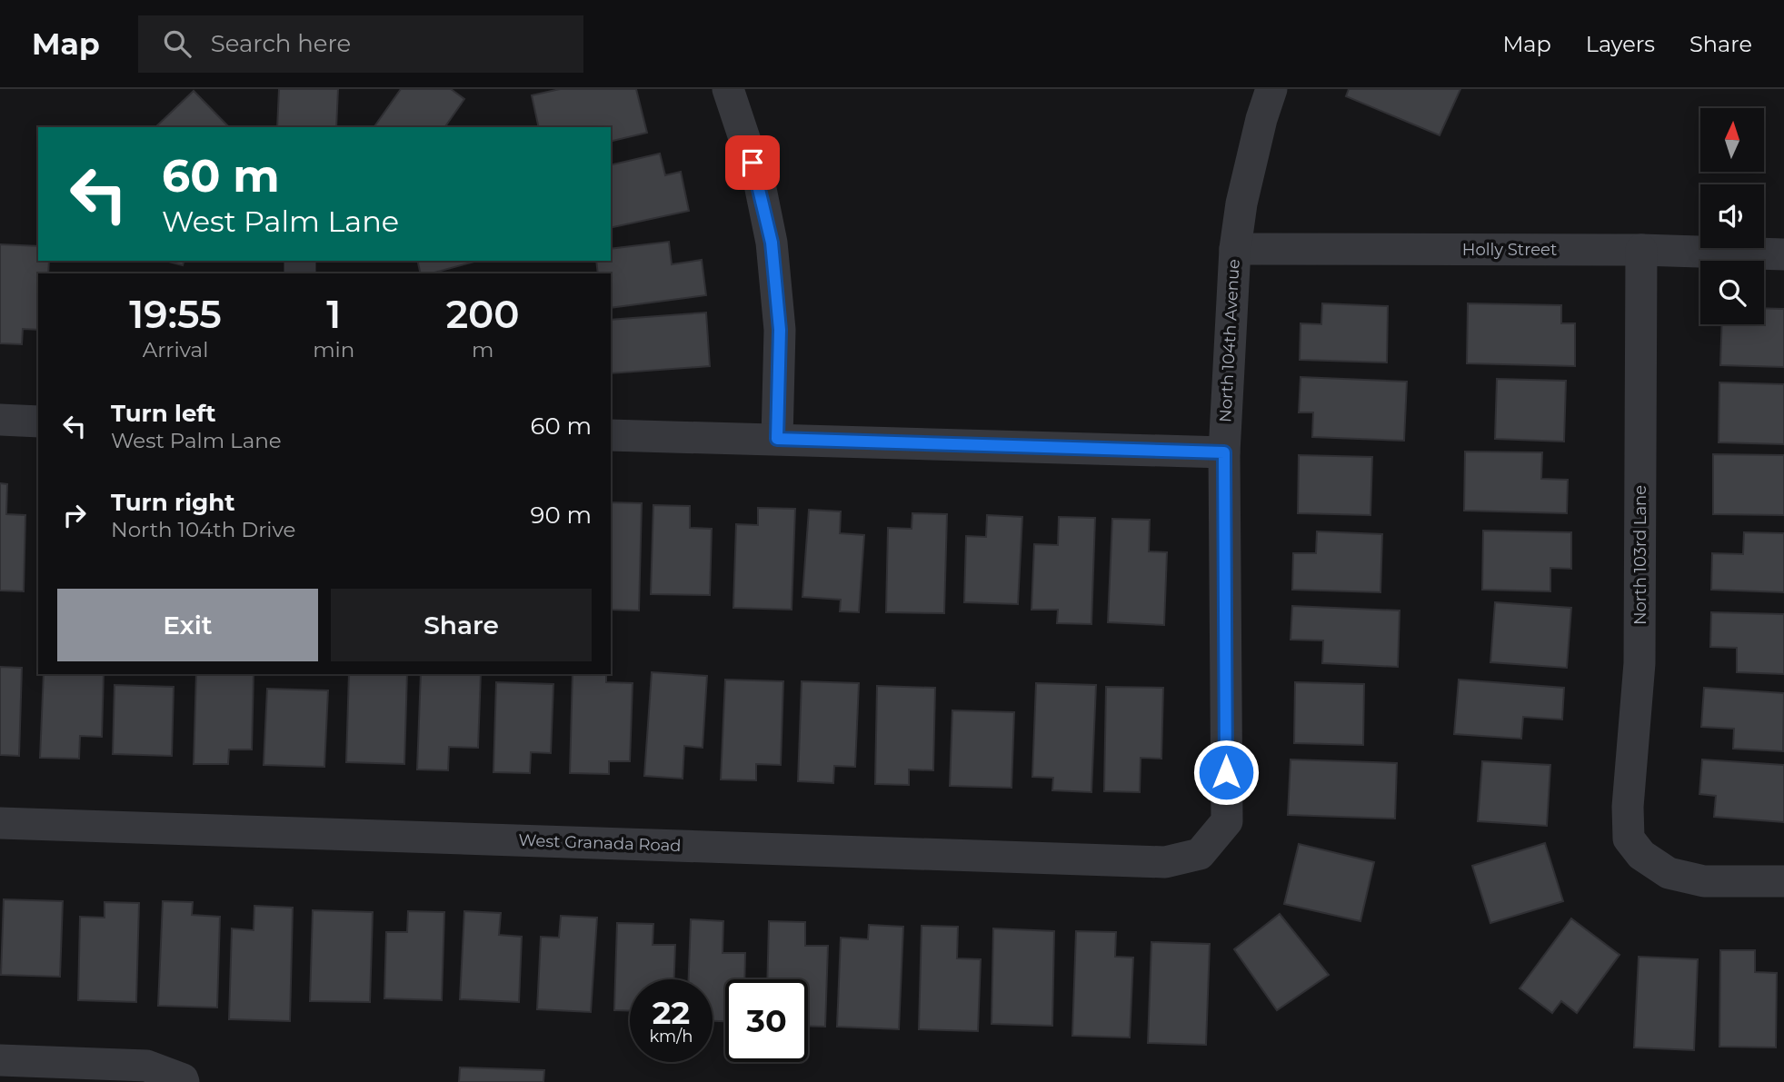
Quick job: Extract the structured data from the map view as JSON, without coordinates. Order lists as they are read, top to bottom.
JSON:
{
  "streets": {
    "street": [
      "Holly Street",
      "North 104th Avenue",
      "North 103rd Lane",
      "West Granada Road"
    ]
  },
  "crossings": [
    ["Holly Street", "North 104th Avenue"],
    ["Holly Street", "North 103rd Lane"],
    ["North 104th Avenue", "West Granada Road"]
  ],
  "north": "top",
  "page": {
    "header": "Map",
    "search": "Search here",
    "nav": ["Map", "Layers", "Share"],
    "turn": ["60 m", "West Palm Lane"],
    "eta": [
      "19:55",
      "Arrival",
      "1",
      "min",
      "200",
      "m"
    ],
    "list": [
      {
        "name": "Turn left",
        "note": "West Palm Lane",
        "value": "60 m"
      },
      {
        "name": "Turn right",
        "note": "North 104th Drive",
        "value": "90 m"
      }
    ],
    "buttons": ["Exit", "Share"],
    "speed": "22 km/h",
    "limit": "30"
  }
}
